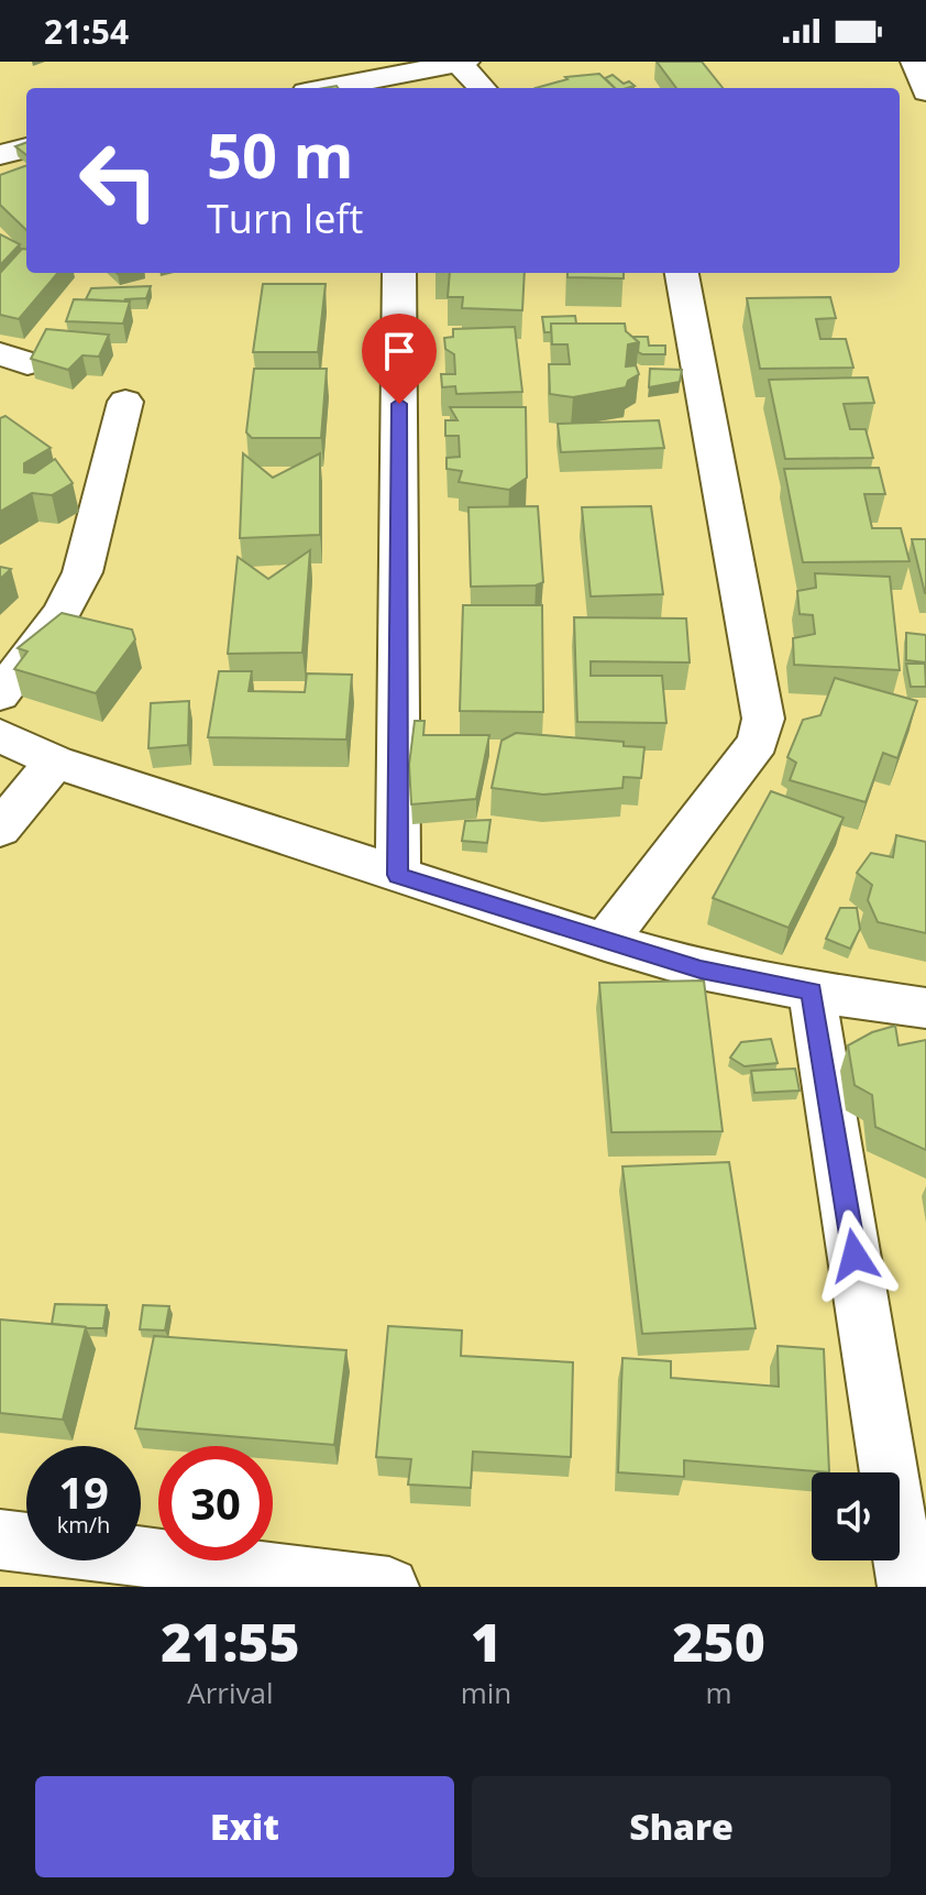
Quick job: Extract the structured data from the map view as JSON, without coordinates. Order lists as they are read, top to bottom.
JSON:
{
  "page": {
    "status": "21:54",
    "turn": ["50 m", "Turn left"],
    "speed": "19 km/h",
    "limit": "30",
    "eta": [
      "21:55",
      "Arrival",
      "1",
      "min",
      "250",
      "m"
    ],
    "buttons": ["Exit", "Share"]
  }
}
